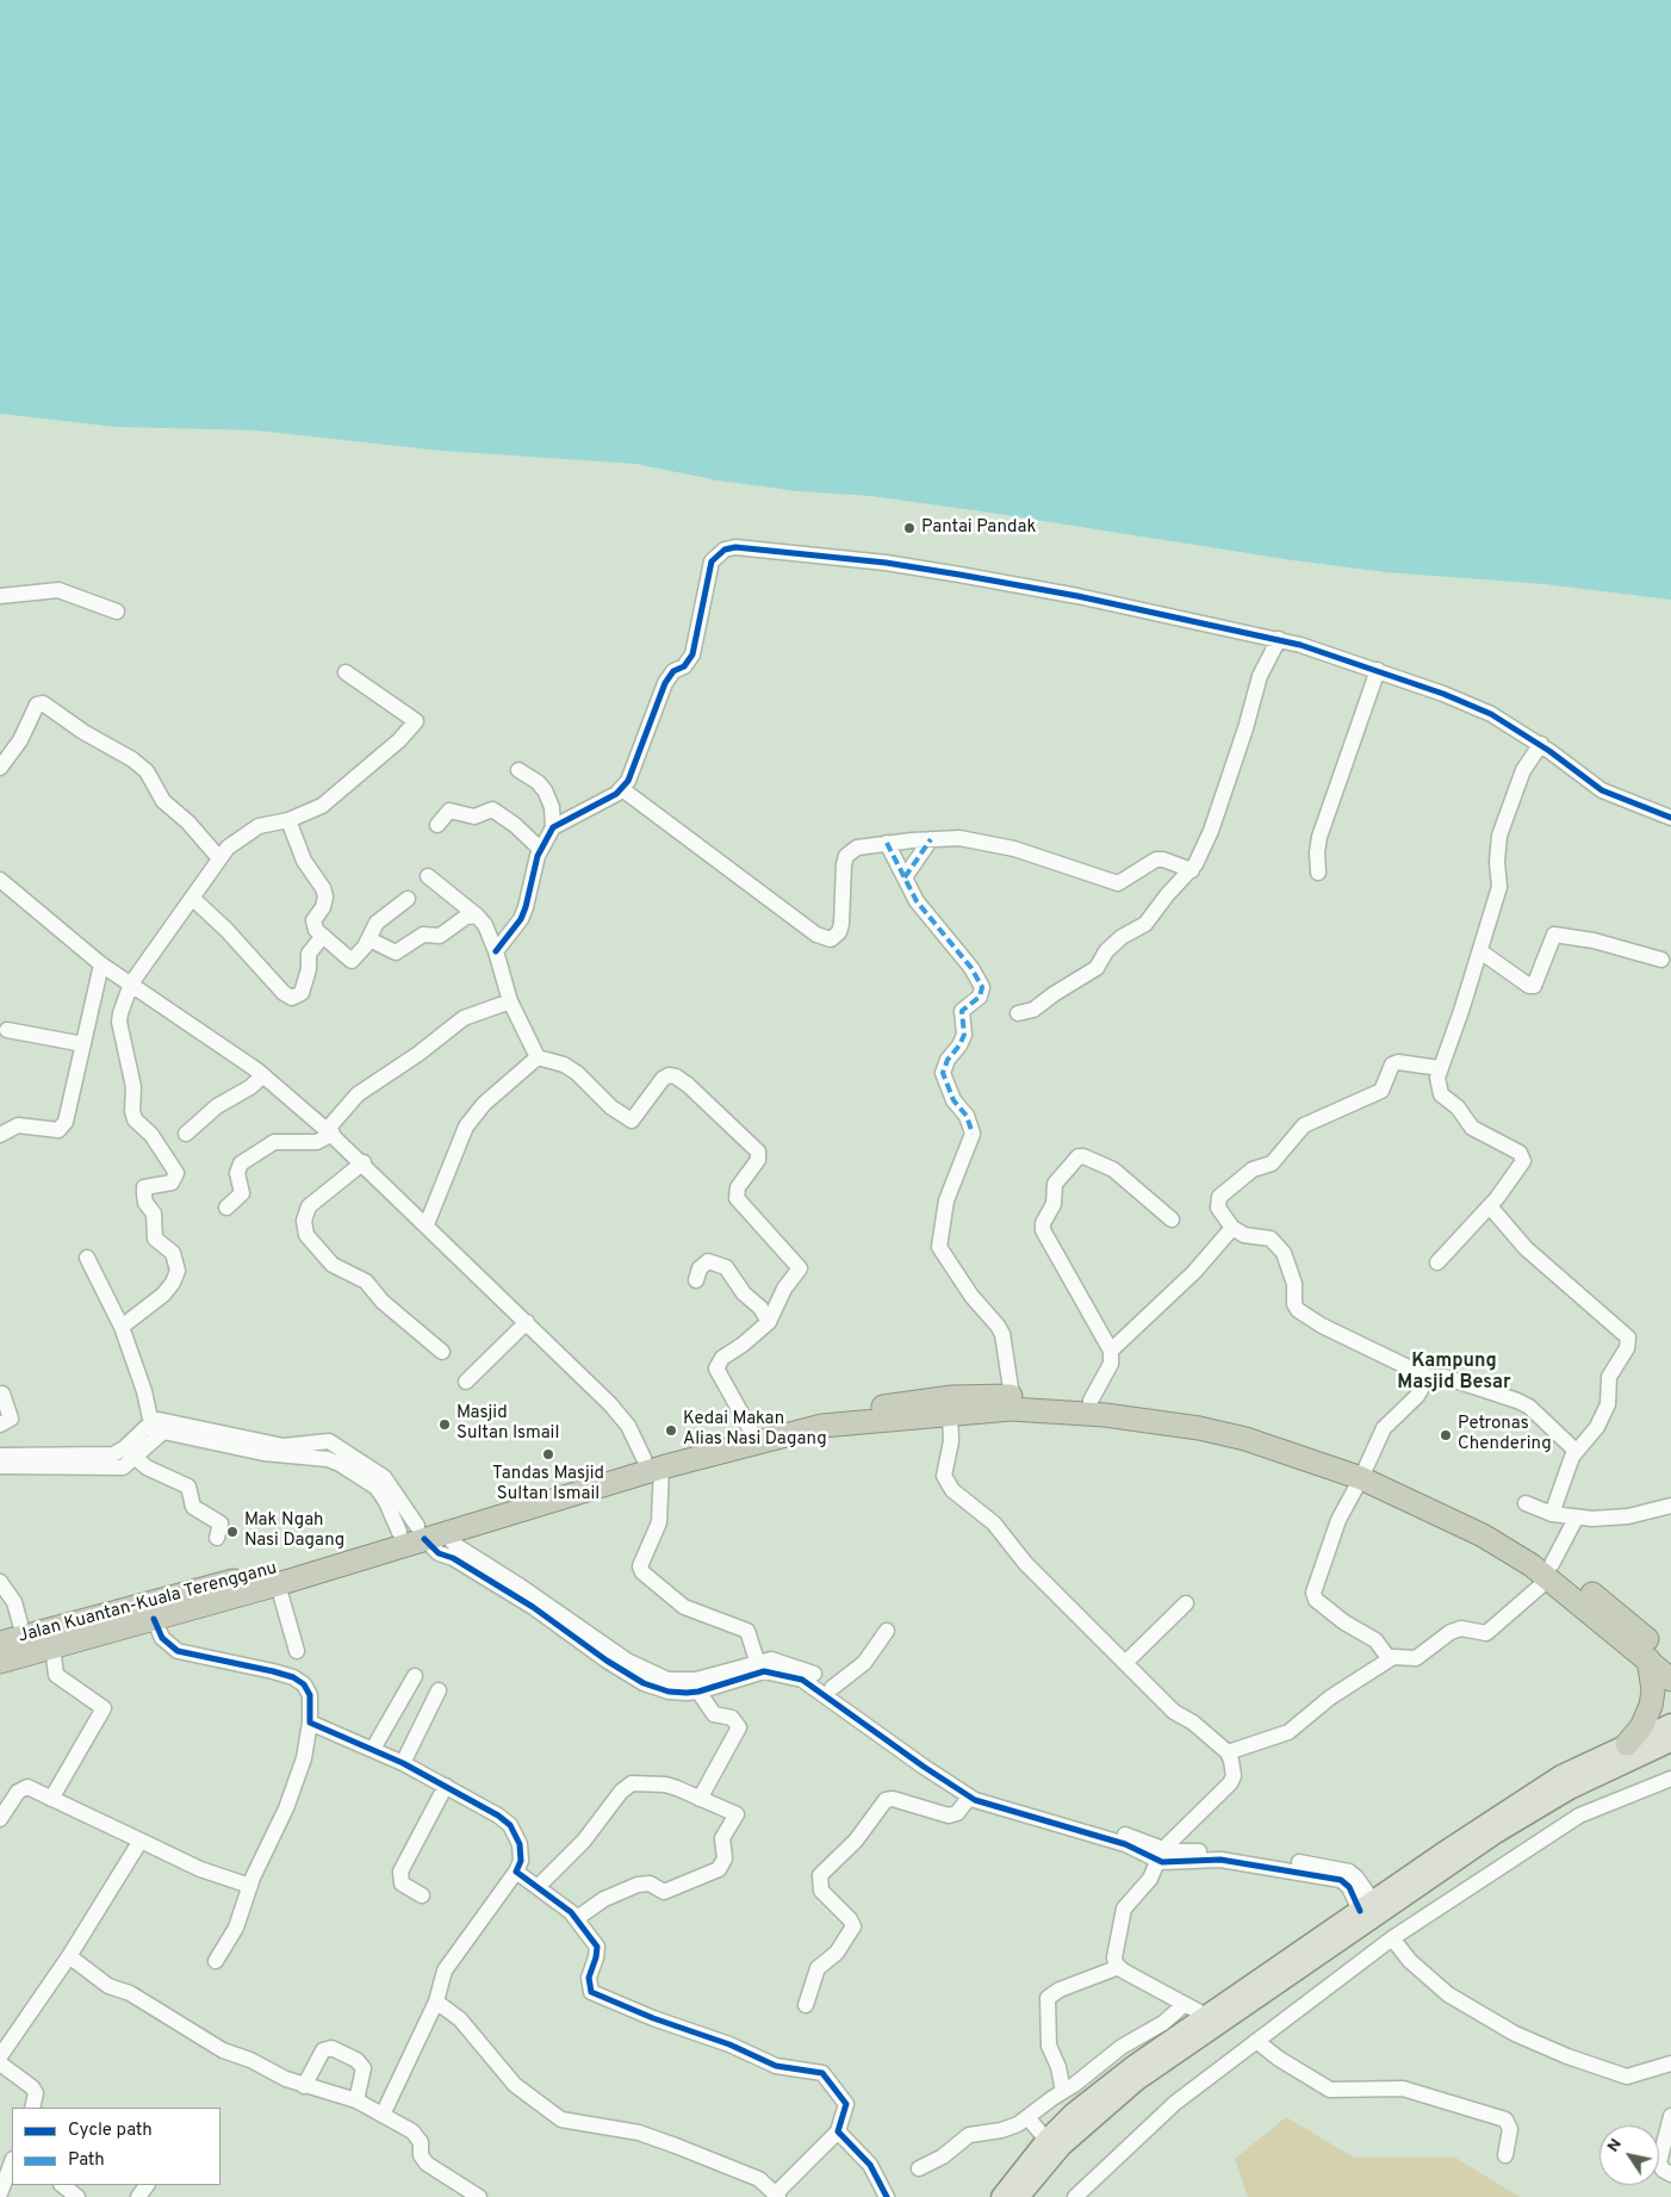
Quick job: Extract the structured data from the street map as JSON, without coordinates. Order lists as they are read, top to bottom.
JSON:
{
  "streets": {
    "highway": ["Jalan Kuantan-Kuala Terengganu"]
  },
  "districts": ["Kampung Masjid Besar"],
  "places": [
    "Pantai Pandak",
    "Masjid Sultan Ismail",
    "Kedai Makan Alias Nasi Dagang",
    "Petronas Chendering",
    "Tandas Masjid Sultan Ismail",
    "Mak Ngah Nasi Dagang"
  ],
  "legend": ["Cycle path", "Path"],
  "north": "top left"
}
